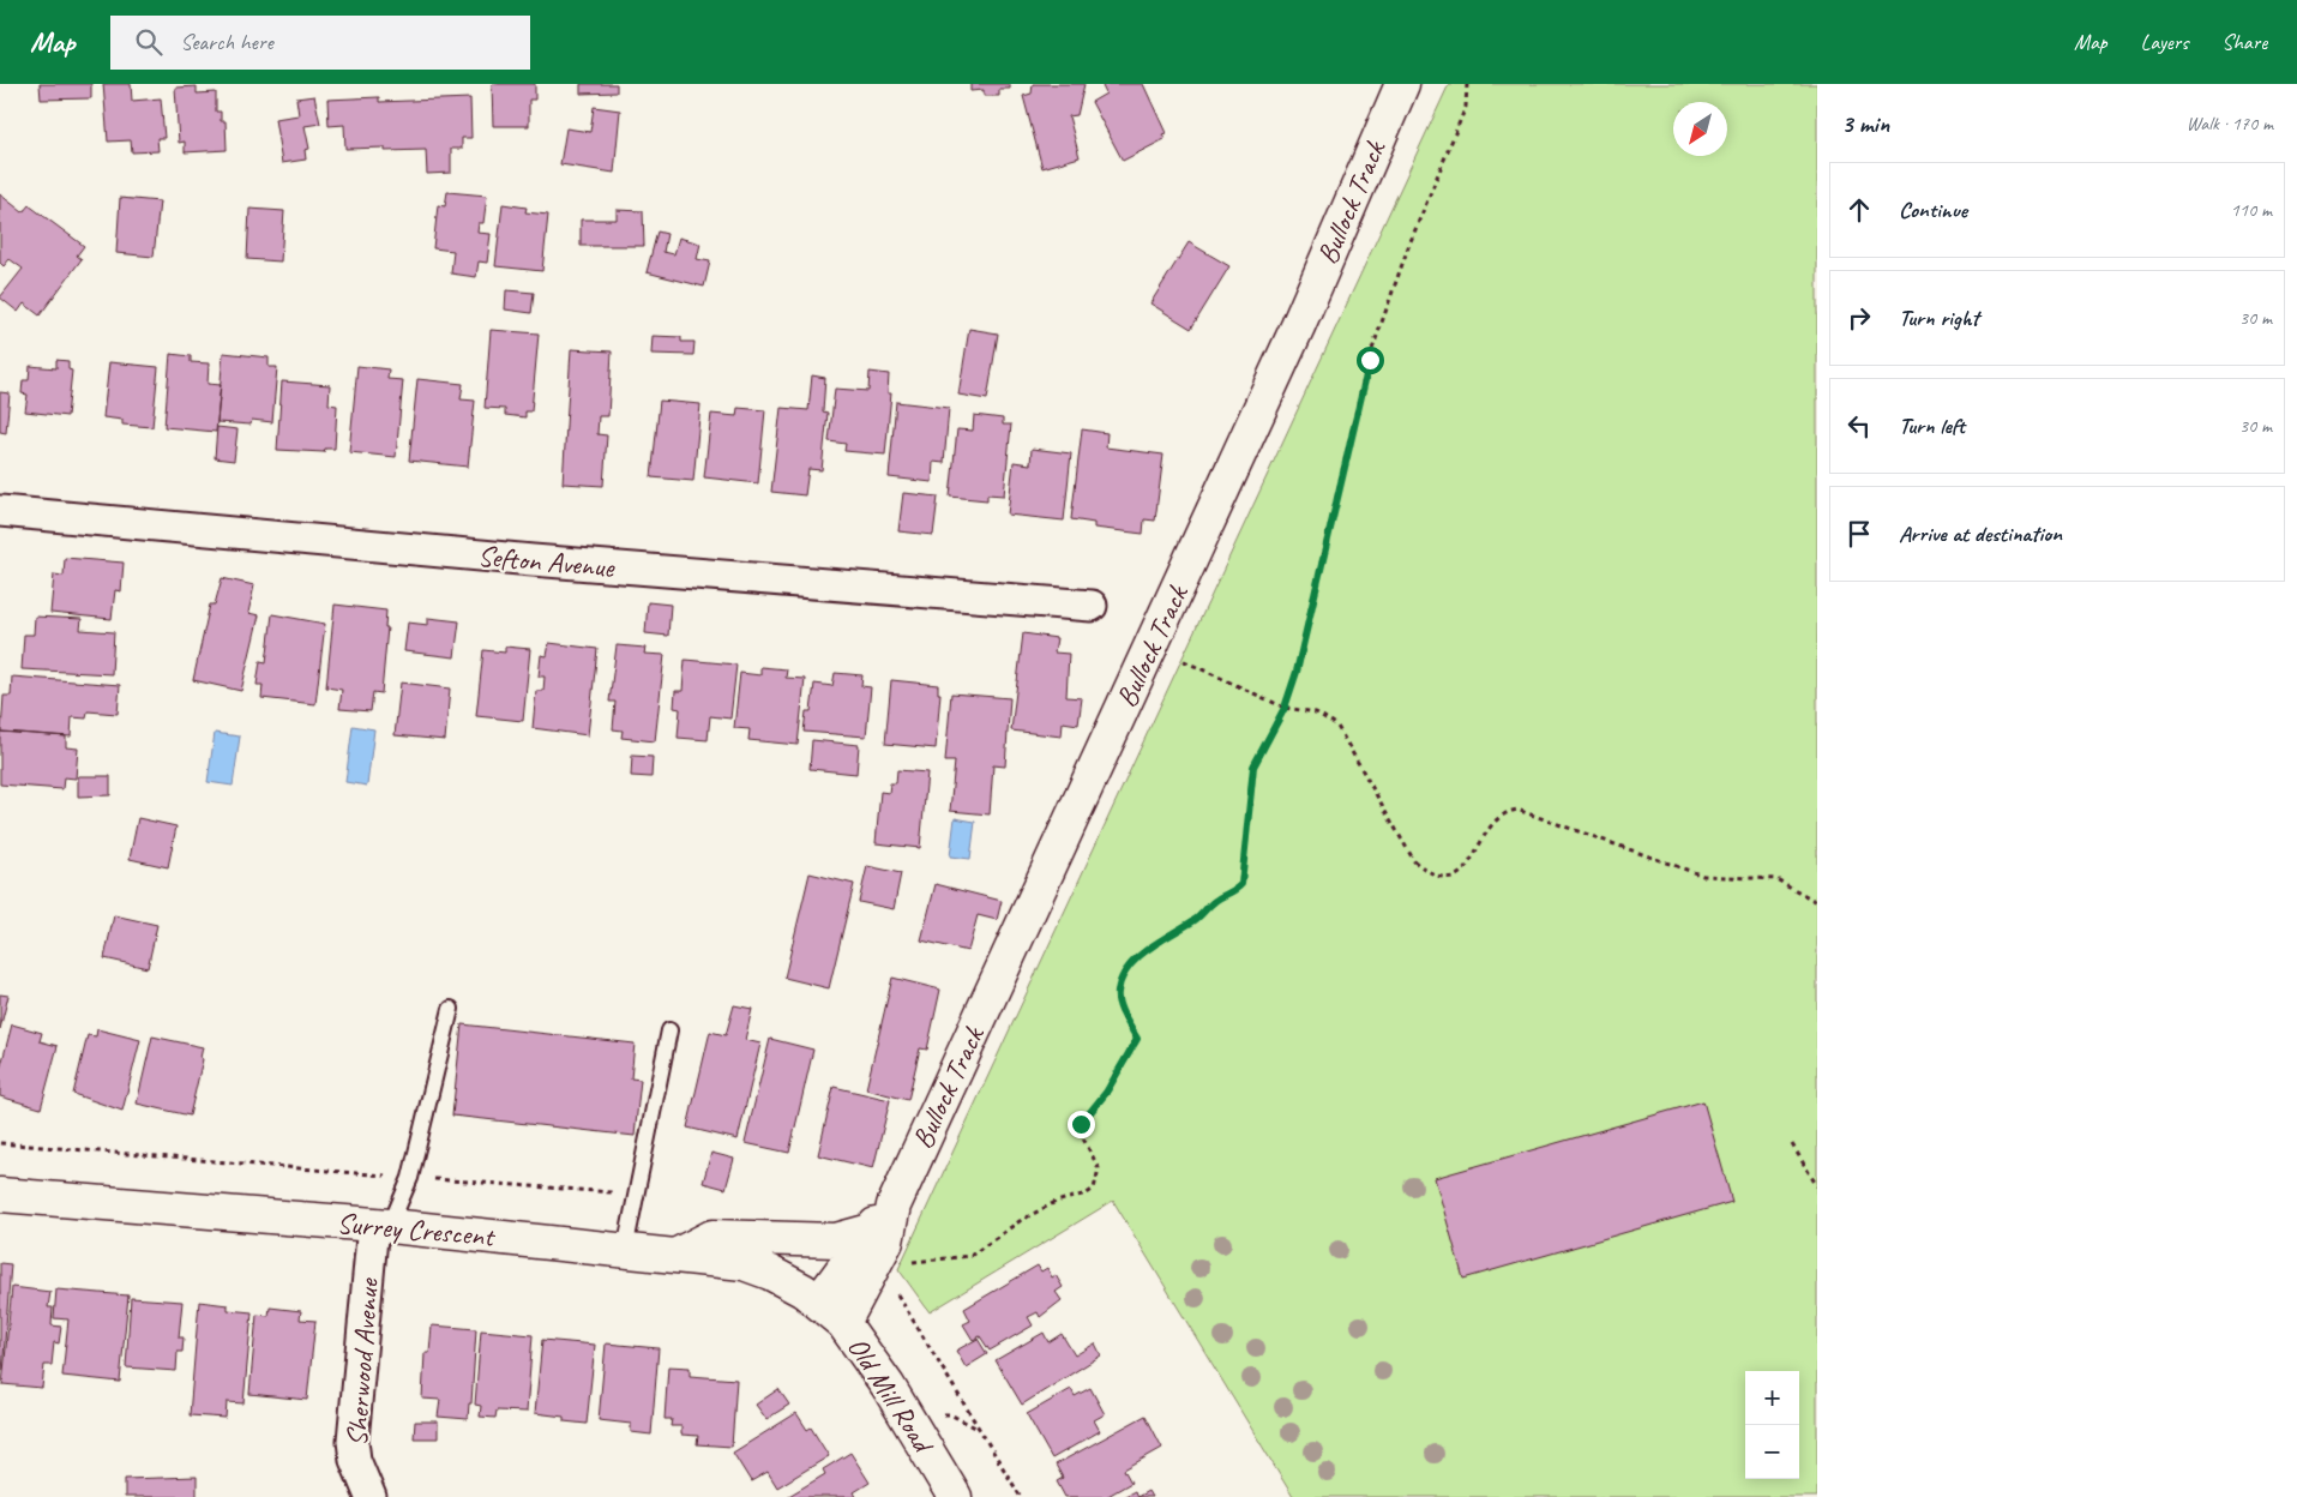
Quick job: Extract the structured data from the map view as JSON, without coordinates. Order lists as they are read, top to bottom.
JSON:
{
  "streets": {
    "main road": ["Bullock Track", "Surrey Crescent", "Old Mill Road"],
    "street": ["Sefton Avenue", "Sherwood Avenue"]
  },
  "crossings": [
    ["Bullock Track", "Surrey Crescent"],
    ["Bullock Track", "Old Mill Road"],
    ["Surrey Crescent", "Sherwood Avenue"],
    ["Surrey Crescent", "Old Mill Road"]
  ],
  "north": "bottom left",
  "page": {
    "header": "Map",
    "search": "Search here",
    "nav": ["Map", "Layers", "Share"],
    "heading": ["3 min", "Walk · 170 m"],
    "list": [
      ["Continue", "110 m"],
      ["Turn right", "30 m"],
      ["Turn left", "30 m"],
      "Arrive at destination"
    ],
    "map_buttons": ["+", "−"]
  }
}
